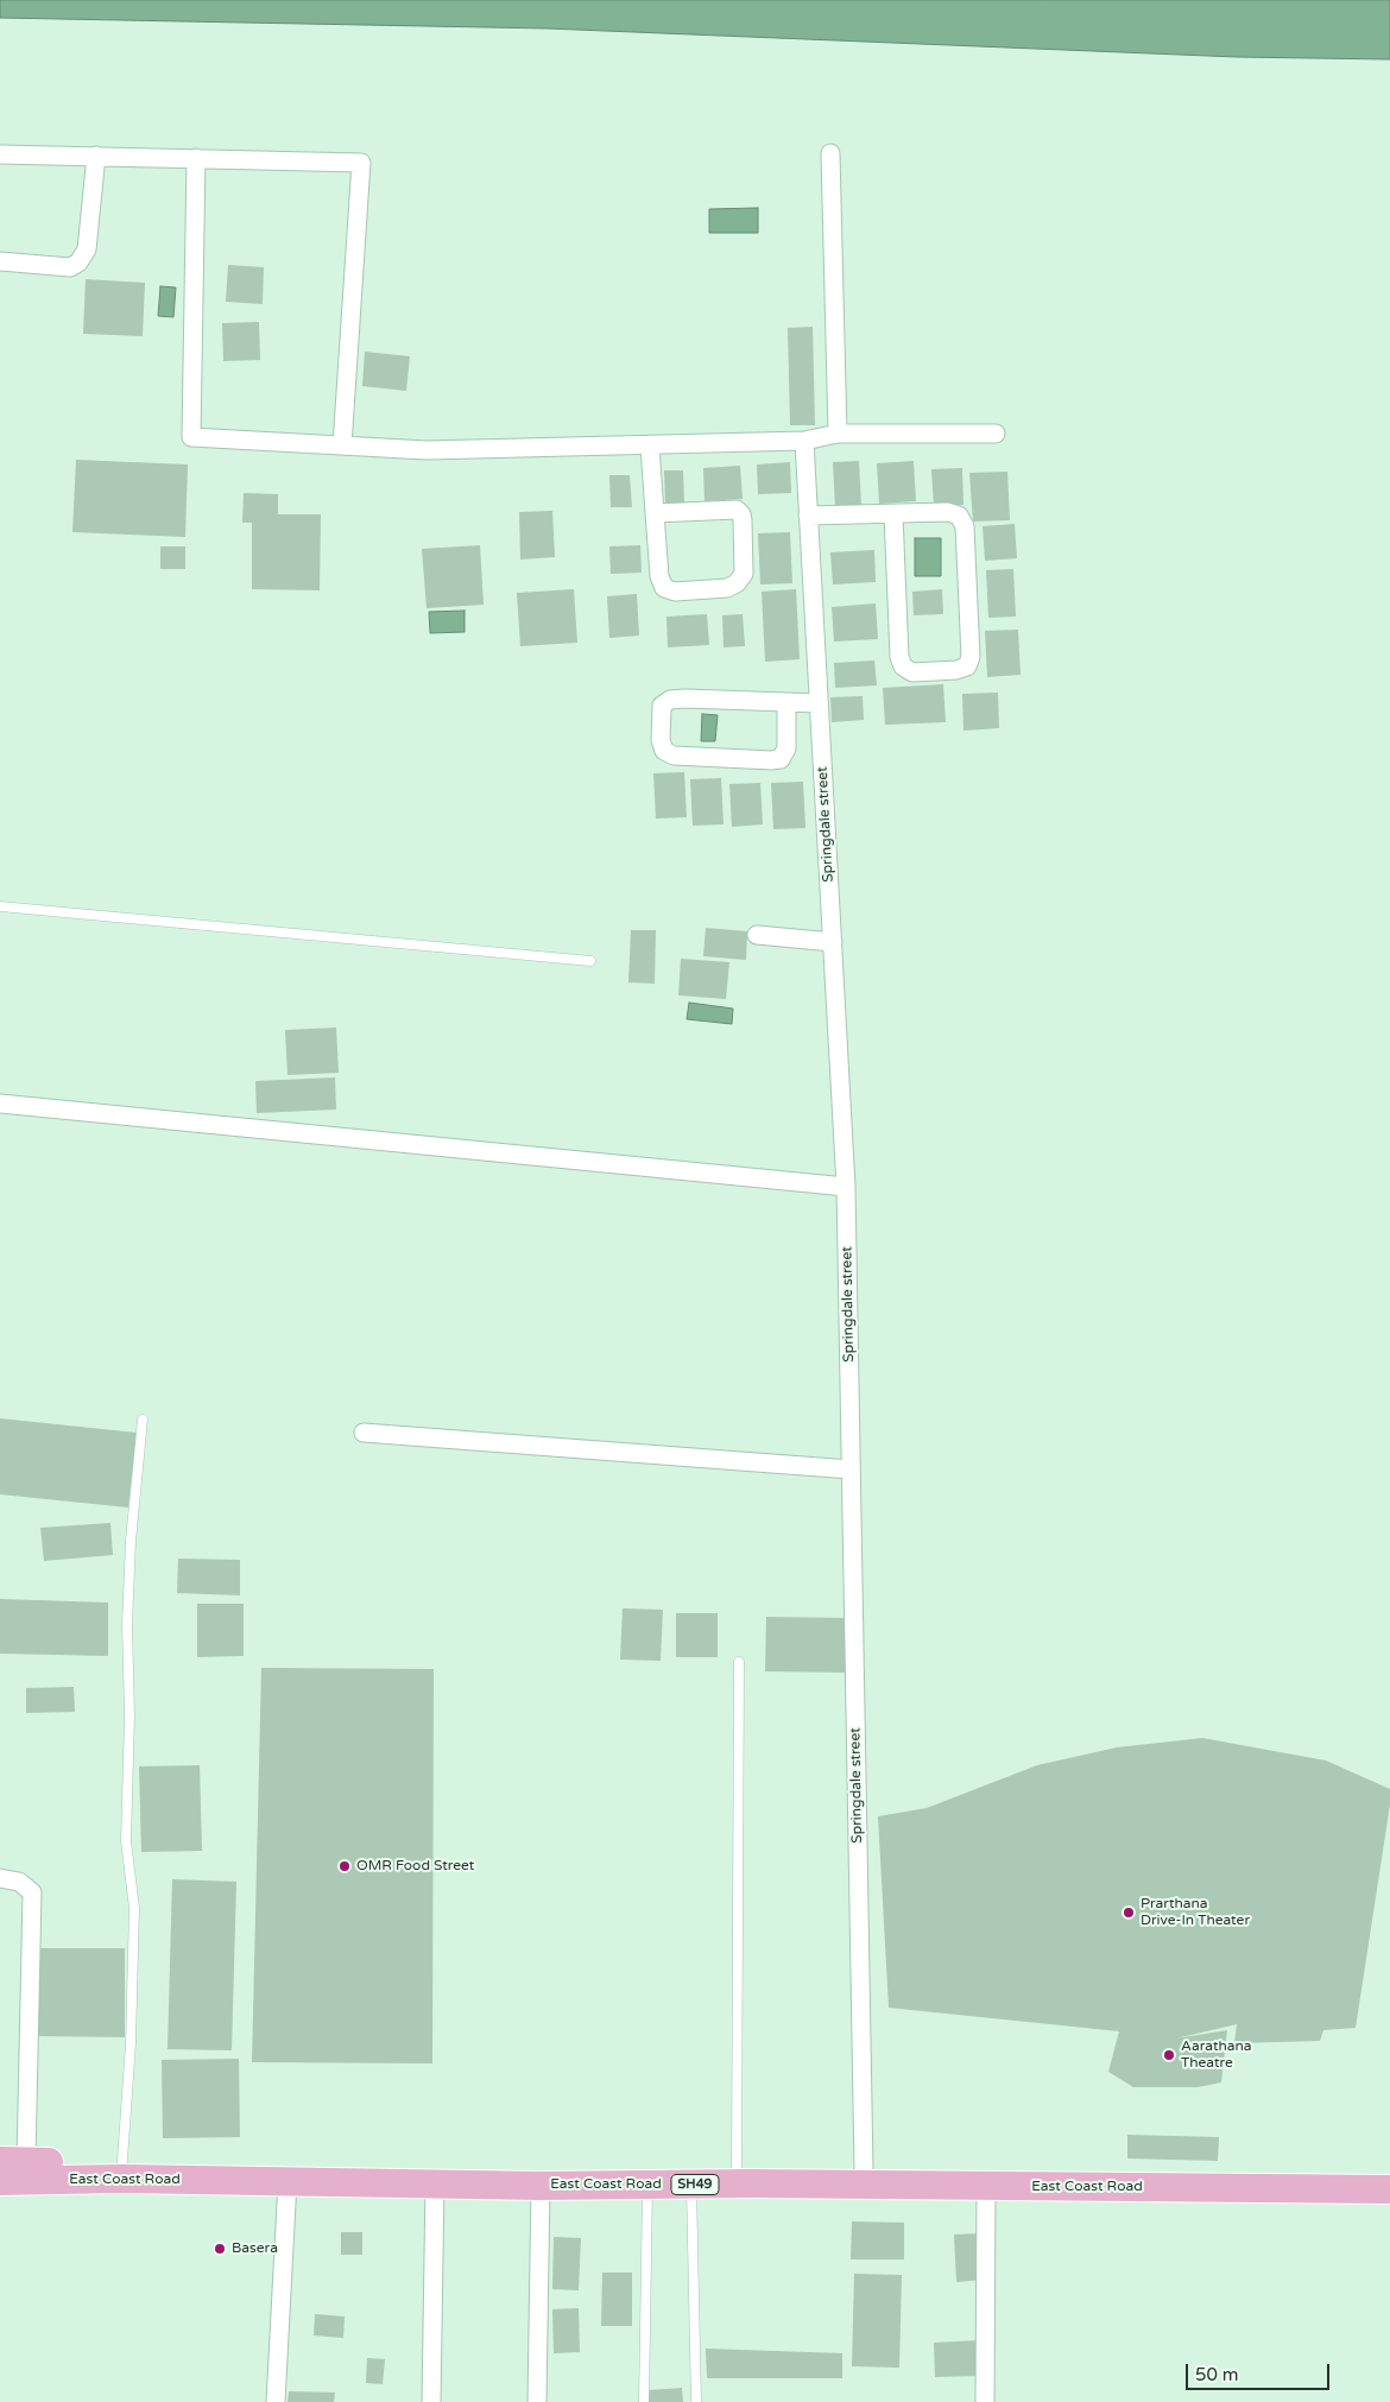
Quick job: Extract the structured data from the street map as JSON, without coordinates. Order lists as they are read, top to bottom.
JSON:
{
  "streets": {
    "main road": ["East Coast Road", "SH49"],
    "street": ["Springdale street"]
  },
  "crossings": [
    ["Springdale street", "East Coast Road"]
  ],
  "places": [
    "OMR Food Street",
    "Prarthana Drive-In Theater",
    "Aarathana Theatre",
    "Basera"
  ],
  "scale_bar": "50 m"
}
